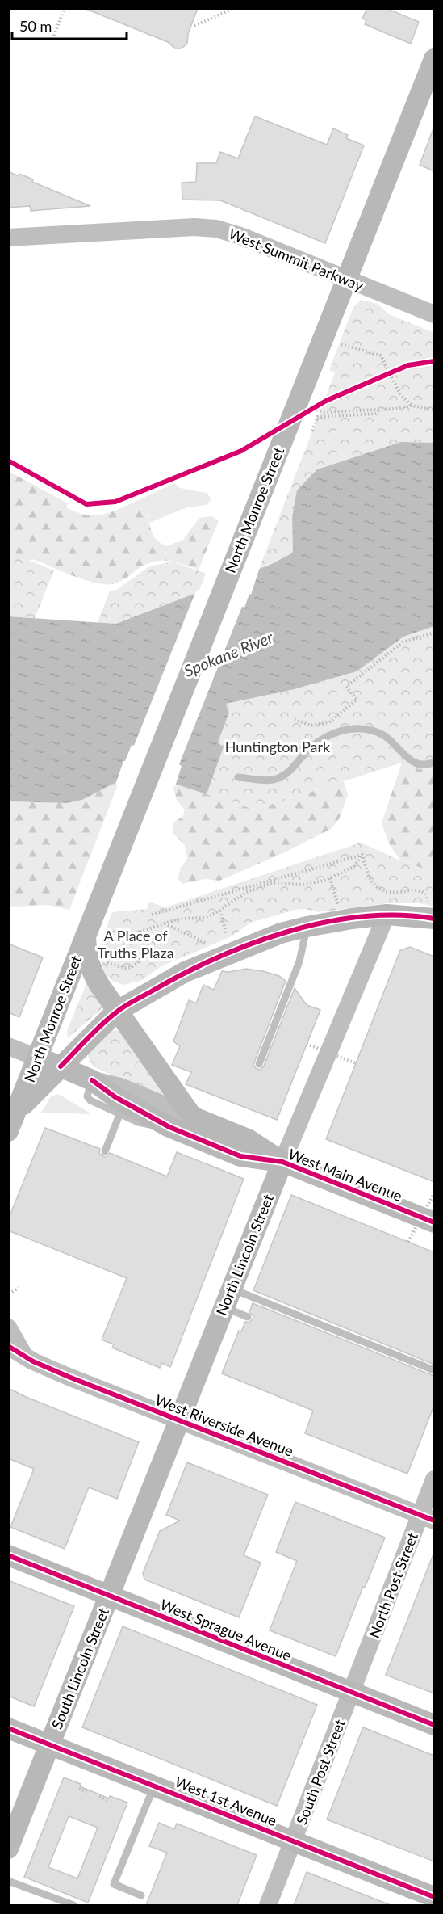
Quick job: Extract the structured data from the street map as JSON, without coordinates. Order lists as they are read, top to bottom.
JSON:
{
  "streets": {
    "main road": [
      "North Monroe Street",
      "West Main Avenue",
      "North Lincoln Street",
      "West Sprague Avenue",
      "South Lincoln Street",
      "West 1st Avenue"
    ],
    "street": [
      "West Summit Parkway",
      "West Riverside Avenue",
      "North Post Street",
      "South Post Street"
    ]
  },
  "crossings": [
    ["West Summit Parkway", "North Monroe Street"],
    ["North Monroe Street", "West Main Avenue"],
    ["West Main Avenue", "North Lincoln Street"],
    ["North Lincoln Street", "West Riverside Avenue"],
    ["North Lincoln Street", "West Sprague Avenue"],
    ["North Lincoln Street", "South Lincoln Street"],
    ["West Riverside Avenue", "North Post Street"],
    ["North Post Street", "West Sprague Avenue"],
    ["North Post Street", "South Post Street"],
    ["West Sprague Avenue", "South Lincoln Street"],
    ["West Sprague Avenue", "South Post Street"],
    ["South Lincoln Street", "West 1st Avenue"],
    ["South Post Street", "West 1st Avenue"]
  ],
  "water": ["Spokane River"],
  "parks": ["Huntington Park", "A Place of Truths Plaza"],
  "scale_bar": "50 m"
}
